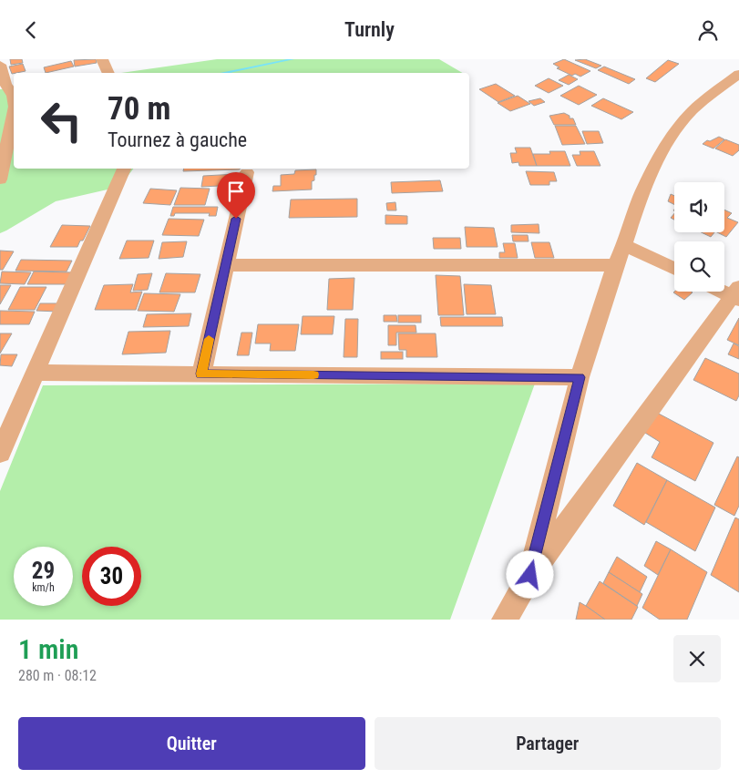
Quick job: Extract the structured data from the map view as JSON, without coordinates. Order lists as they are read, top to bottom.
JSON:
{
  "page": {
    "header": "Turnly",
    "turn": ["70 m", "Tournez à gauche"],
    "speed": "29 km/h",
    "limit": "30",
    "heading": ["1 min", "280 m · 08:12"],
    "buttons": ["Quitter", "Partager"]
  }
}
